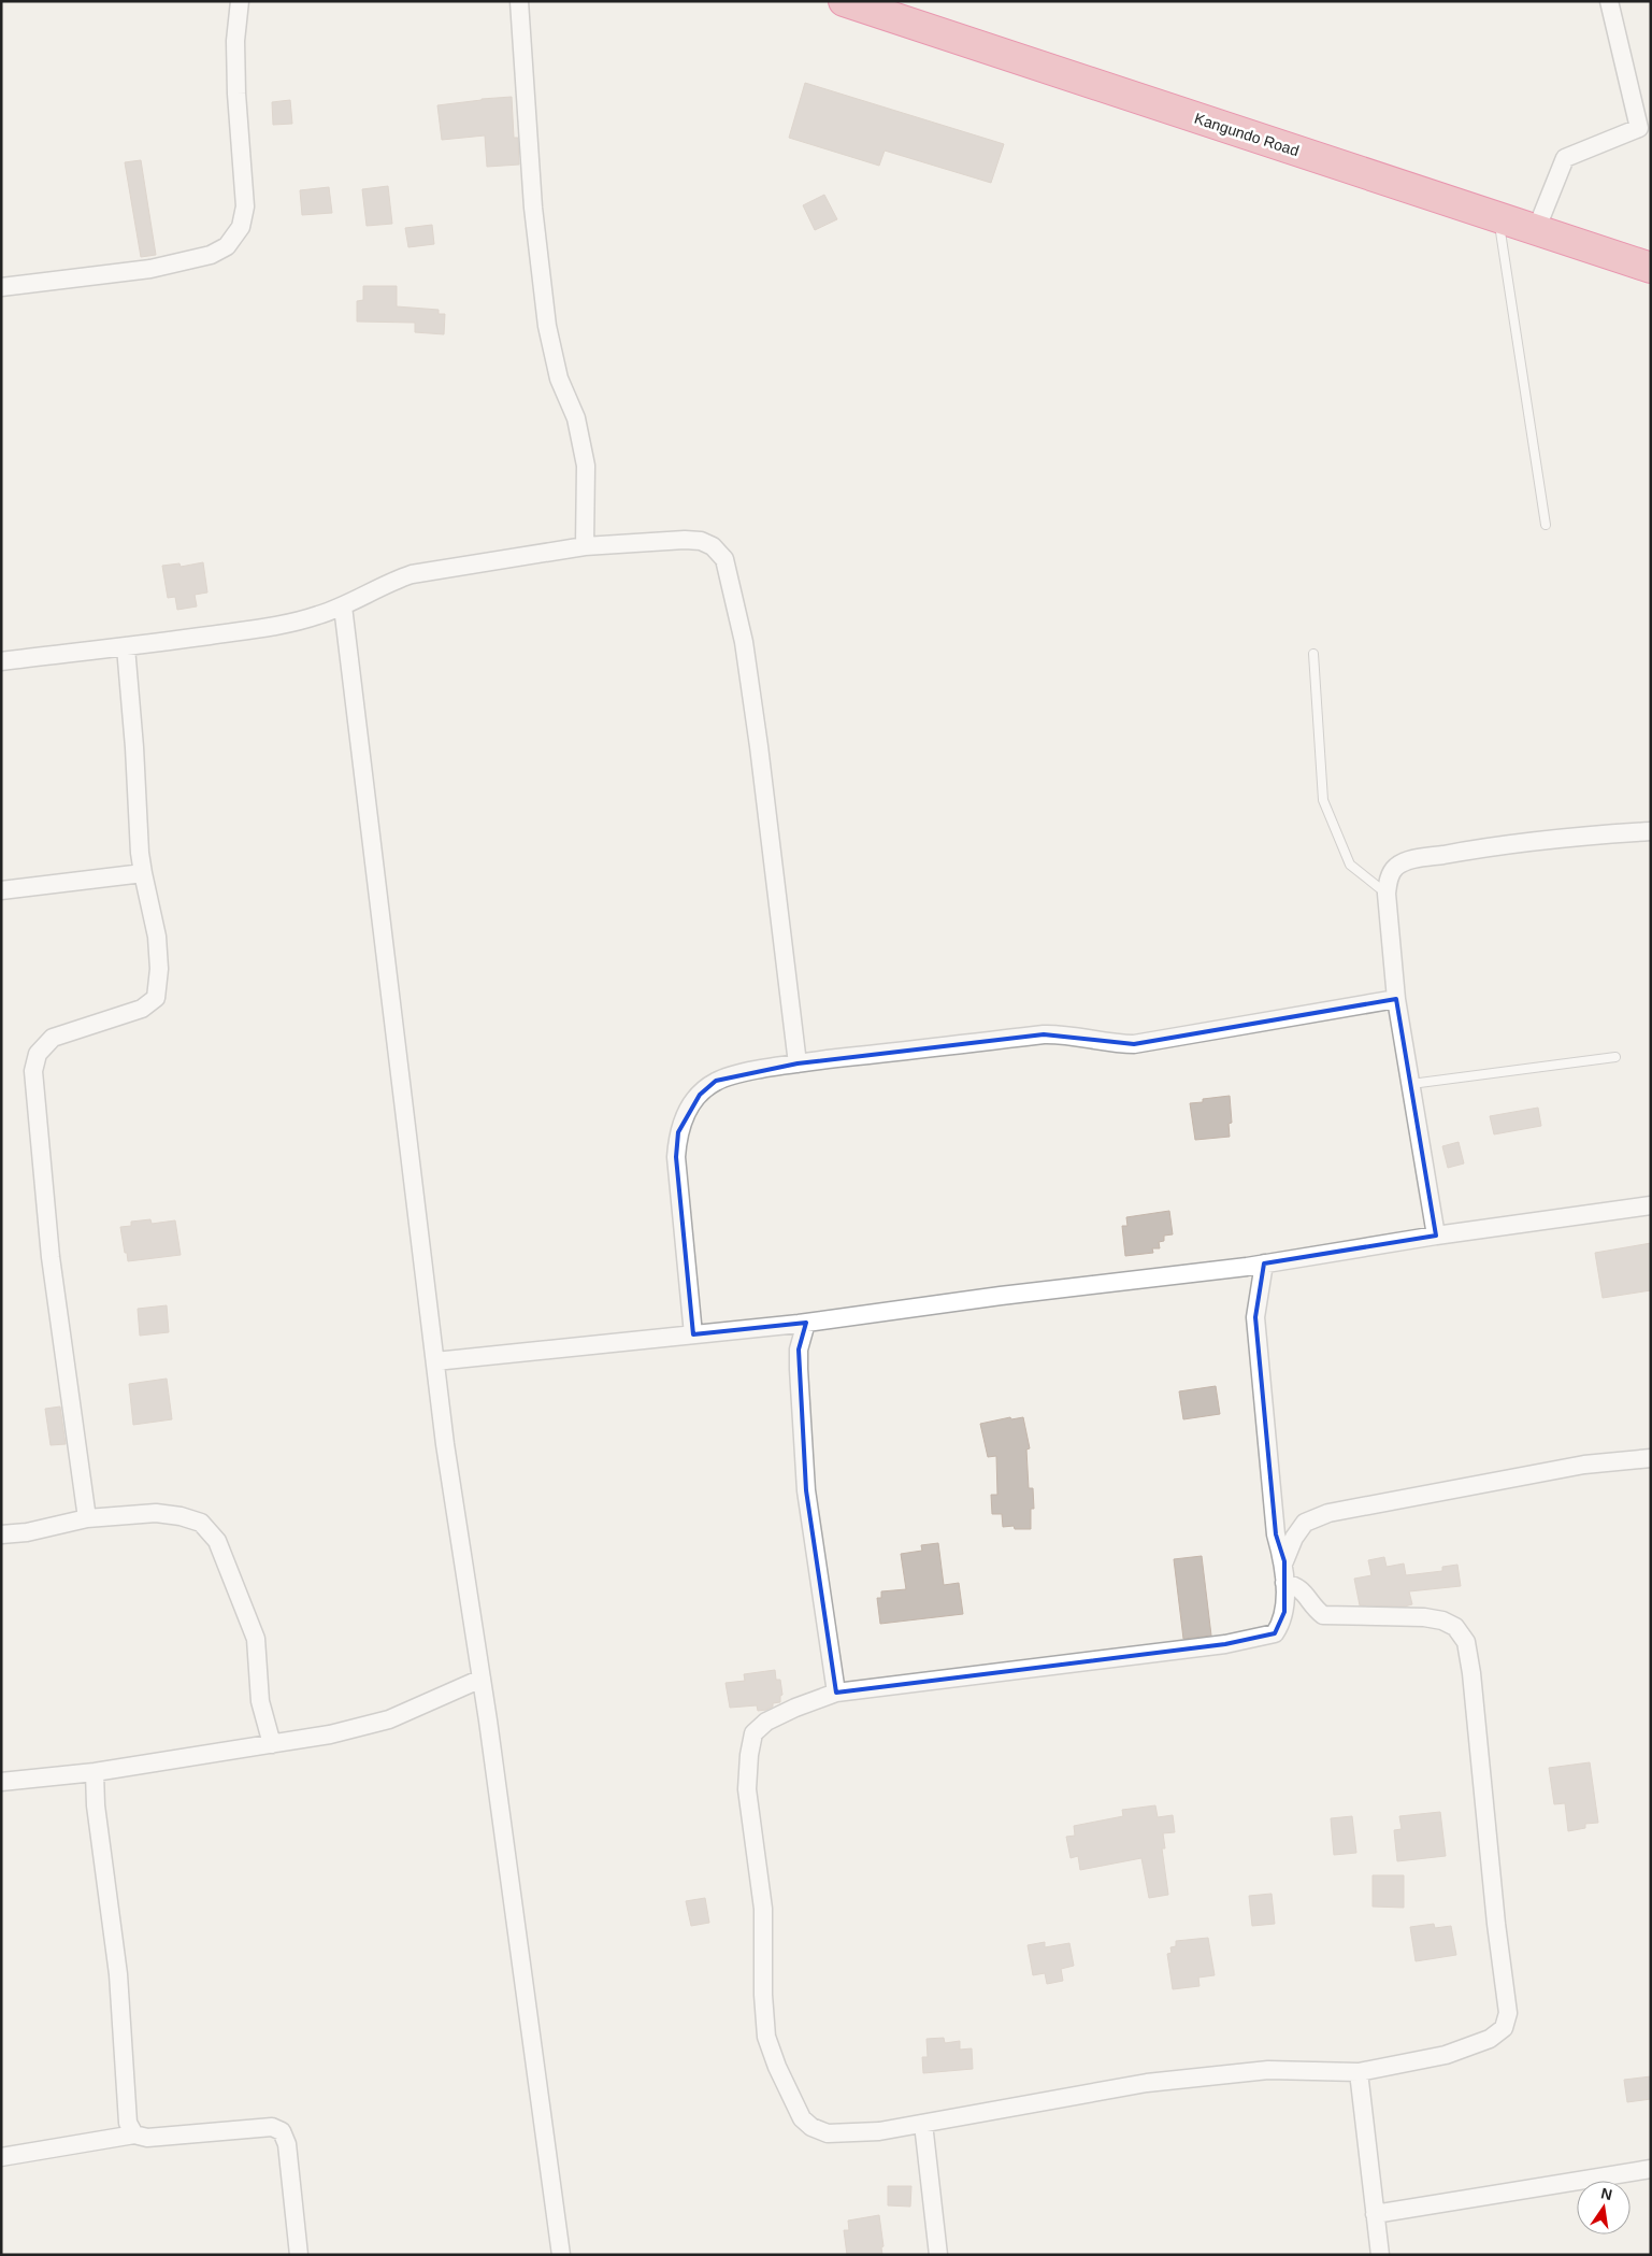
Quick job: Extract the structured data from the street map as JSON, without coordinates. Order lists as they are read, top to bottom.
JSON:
{
  "streets": {
    "highway": ["Kangundo Road"]
  },
  "north": "top"
}
